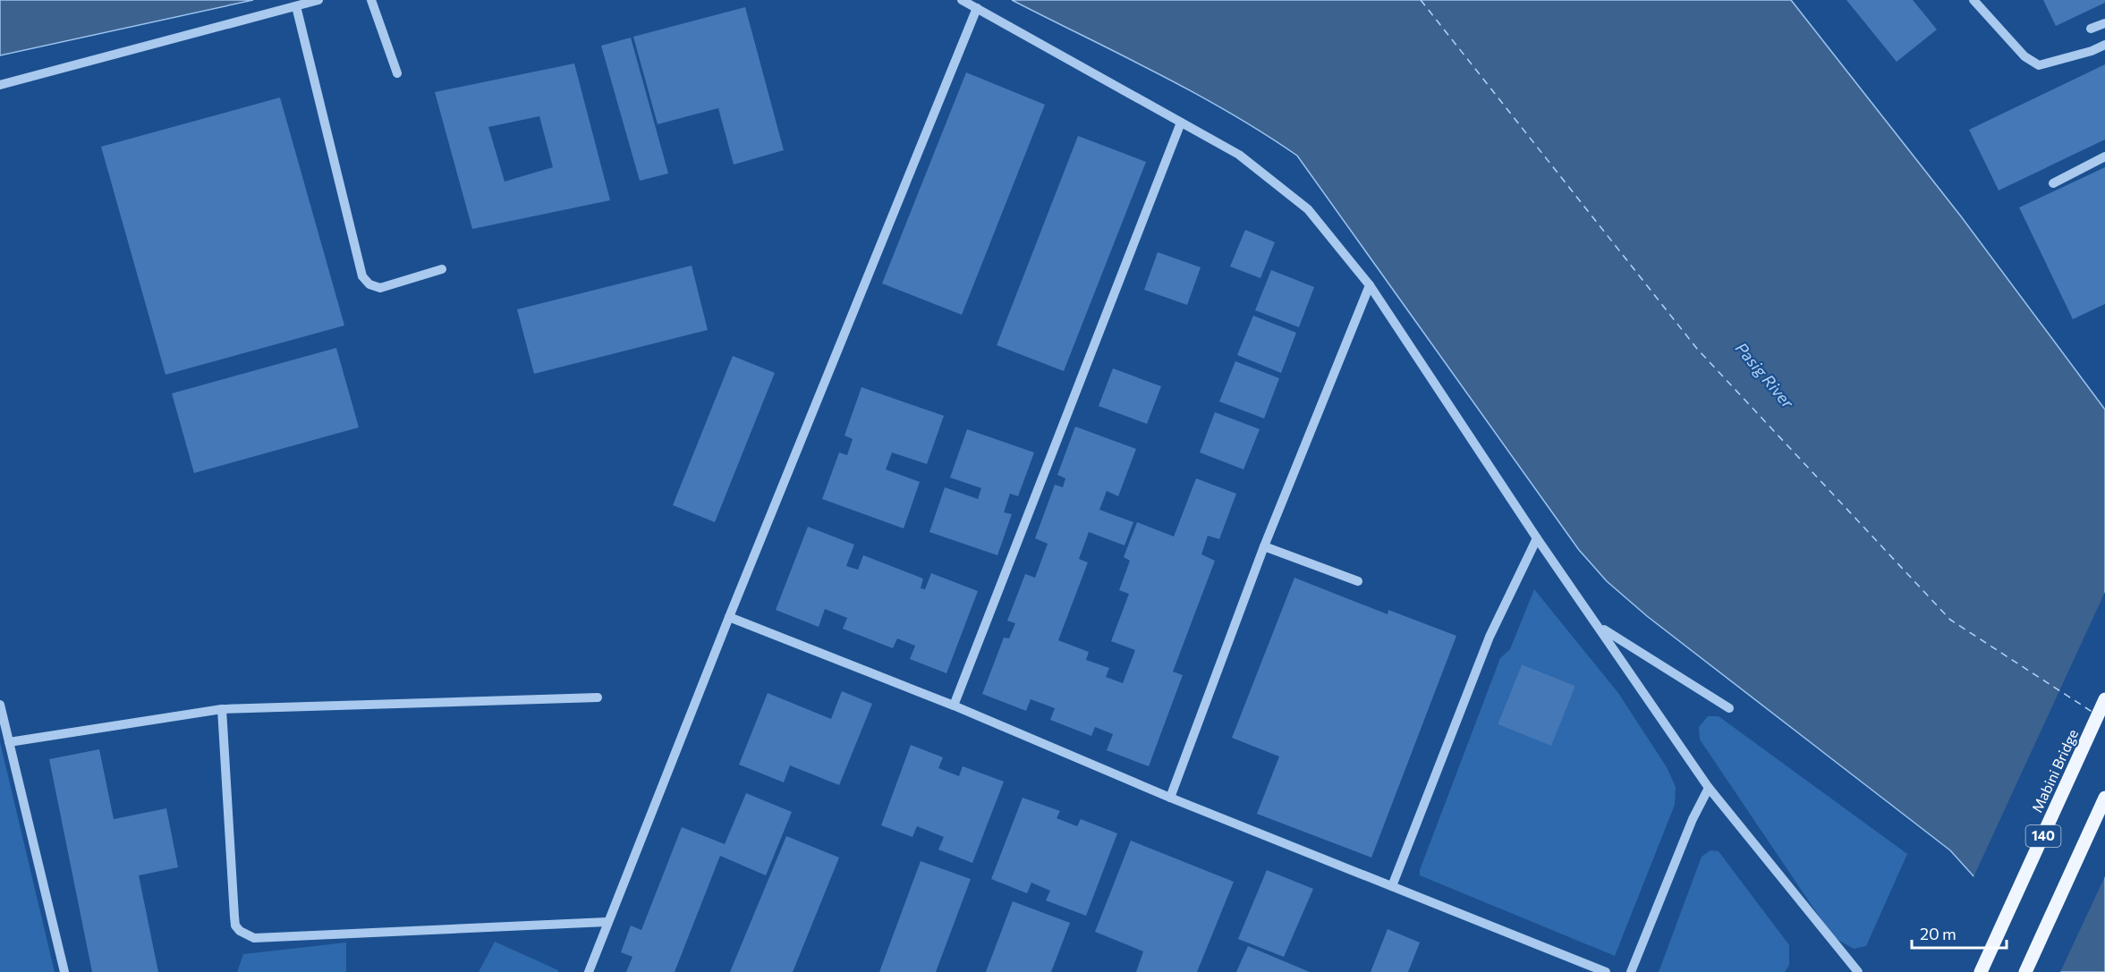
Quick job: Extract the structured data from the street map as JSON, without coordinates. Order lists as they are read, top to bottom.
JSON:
{
  "streets": {
    "main road": ["Mabini Bridge", "140"]
  },
  "water": ["Pasig River"],
  "scale_bar": "20 m"
}
